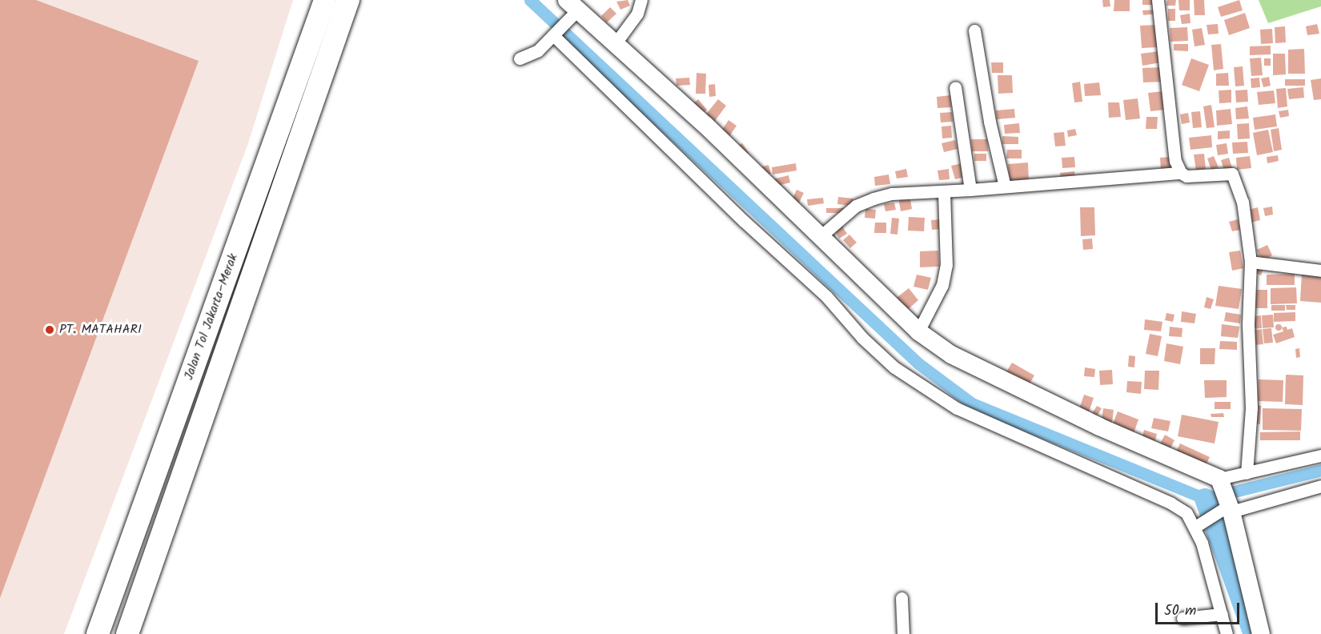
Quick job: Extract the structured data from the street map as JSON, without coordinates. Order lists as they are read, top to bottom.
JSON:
{
  "streets": {
    "highway": ["Jalan Tol Jakarta–Merak"]
  },
  "places": ["PT. MATAHARI"],
  "scale_bar": "50 m"
}
